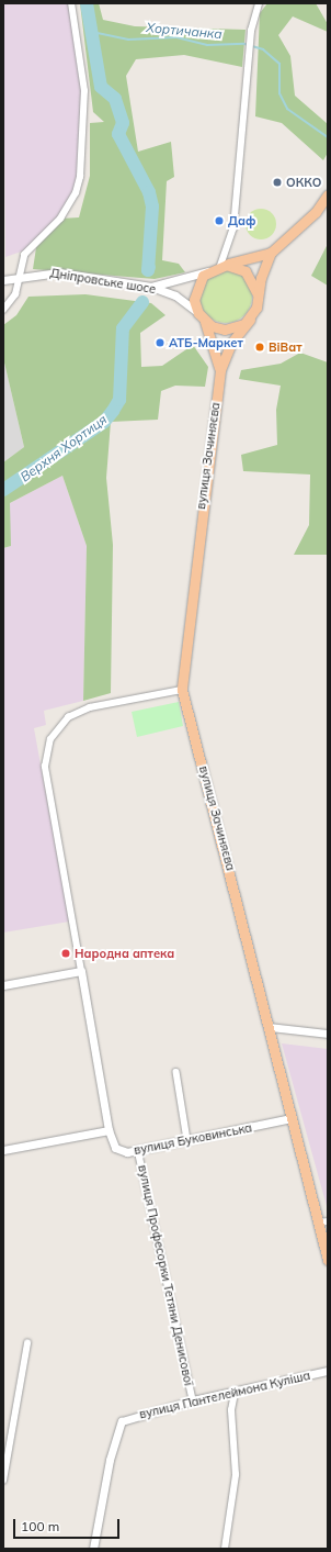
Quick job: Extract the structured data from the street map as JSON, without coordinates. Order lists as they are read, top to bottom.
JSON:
{
  "streets": {
    "main road": ["вулиця Зачиняєва"],
    "street": [
      "Дніпровське шосе",
      "вулиця Буковинська",
      "вулиця Професорки Тетяни Денисової",
      "вулиця Пантелеймона Куліша"
    ]
  },
  "crossings": [
    ["вулиця Зачиняєва", "вулиця Буковинська"],
    ["вулиця Буковинська", "вулиця Професорки Тетяни Денисової"],
    ["вулиця Професорки Тетяни Денисової", "вулиця Пантелеймона Куліша"]
  ],
  "water": ["Хортичанка", "Верхня Хортиця"],
  "places": [
    "ОККО",
    "Даф",
    "АТБ-Маркет",
    "ВіВат",
    "Народна аптека"
  ],
  "scale_bar": "100 m"
}
